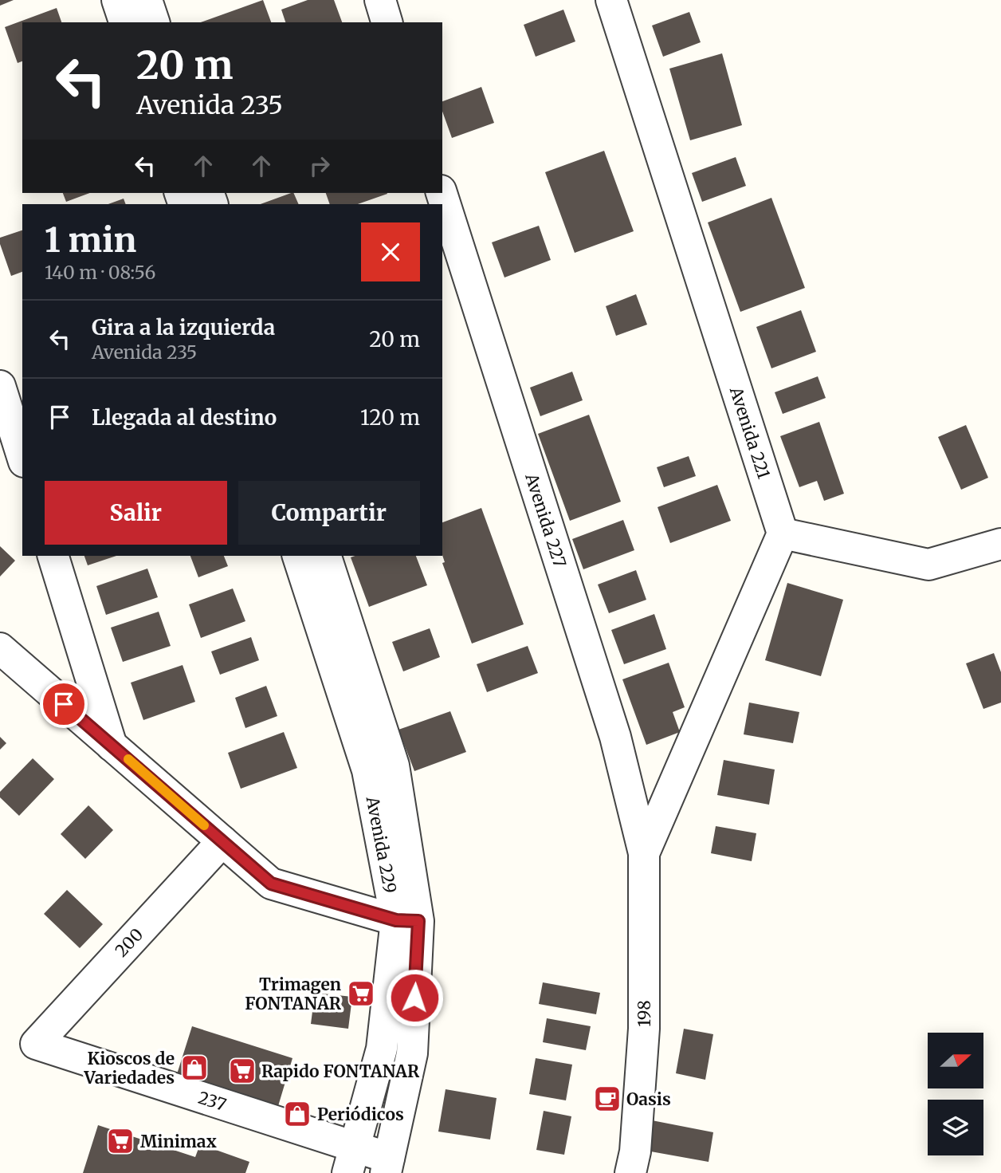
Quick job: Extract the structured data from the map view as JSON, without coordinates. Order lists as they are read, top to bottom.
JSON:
{
  "streets": {
    "street": [
      "Avenida 221",
      "Avenida 227",
      "Avenida 229",
      "200",
      "198",
      "237"
    ]
  },
  "crossings": [
    ["Avenida 227", "198"],
    ["Avenida 229", "237"],
    ["200", "237"]
  ],
  "places": {
    "supermarket": ["Trimagen FONTANAR", "Rapido FONTANAR", "Minimax"],
    "shop": ["Kioscos de Variedades", "Periódicos"],
    "cafe": ["Oasis"]
  },
  "north": "right",
  "page": {
    "turn": ["20 m", "Avenida 235"],
    "heading": ["1 min", "140 m · 08:56"],
    "list": [
      {
        "name": "Gira a la izquierda",
        "note": "Avenida 235",
        "value": "20 m"
      },
      {
        "name": "Llegada al destino",
        "value": "120 m"
      }
    ],
    "buttons": ["Salir", "Compartir"]
  }
}
